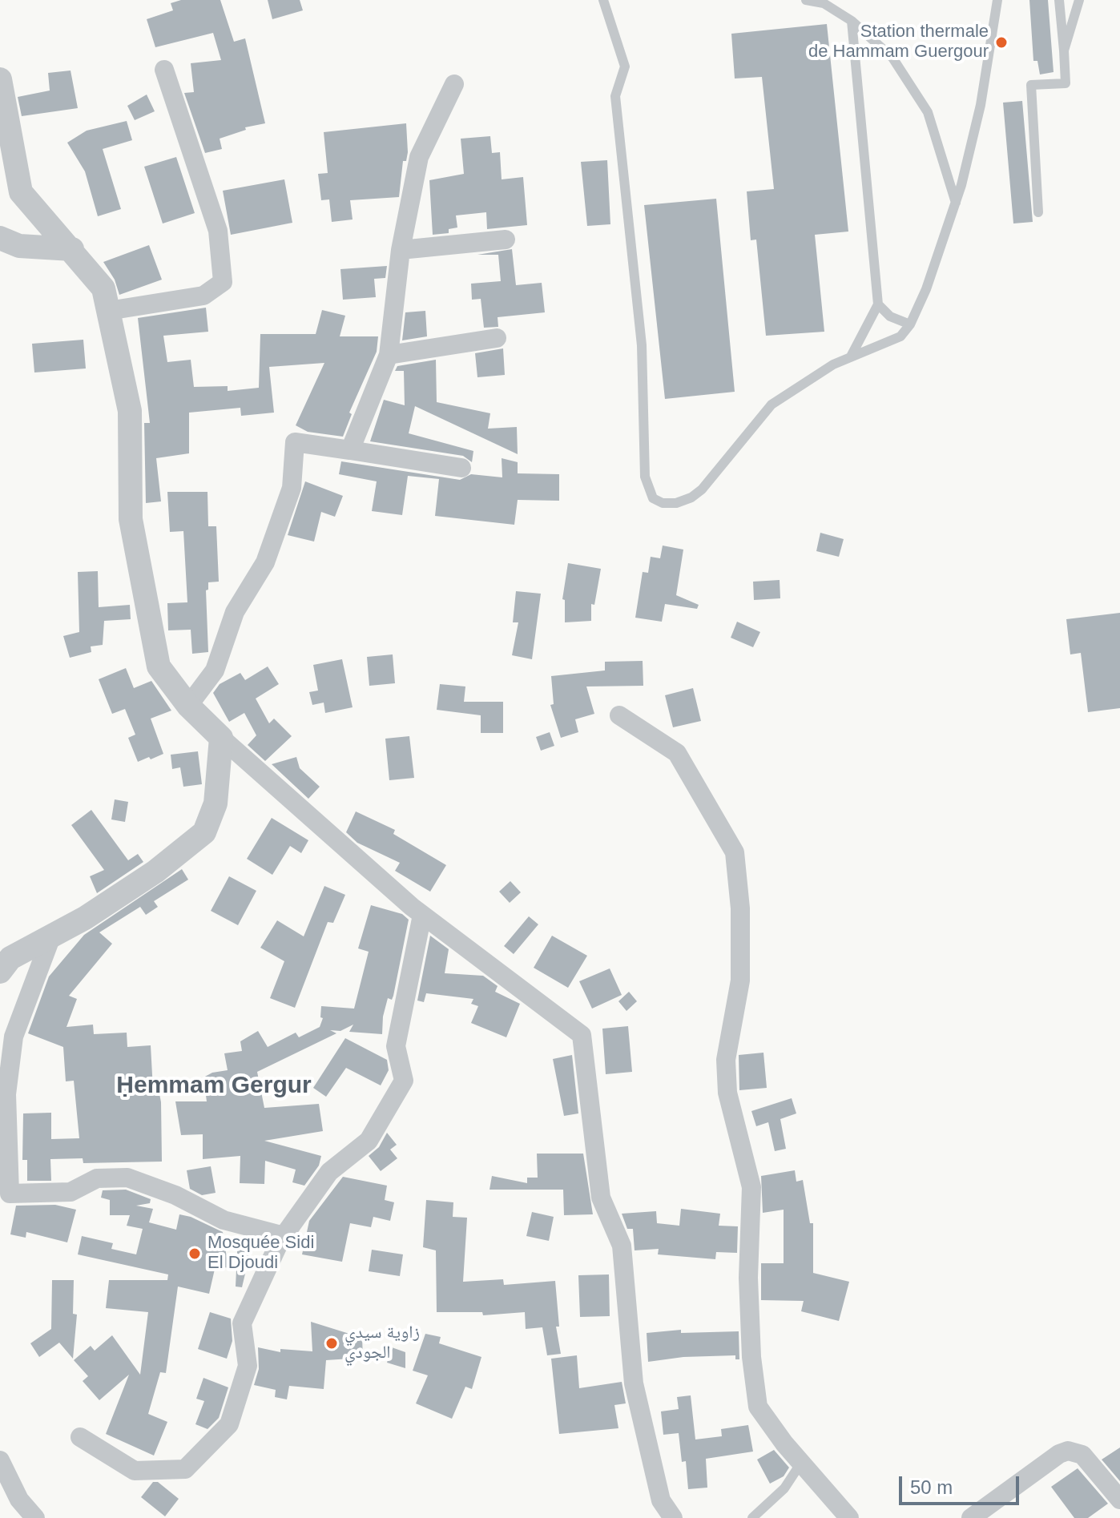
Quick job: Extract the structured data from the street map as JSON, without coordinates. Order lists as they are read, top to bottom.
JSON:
{
  "districts": ["Ḥemmam Gergur"],
  "places": ["Station thermale de Hammam Guergour", "Mosquée Sidi El Djoudi", "زاوية سيدي الجودي"],
  "scale_bar": "50 m"
}
